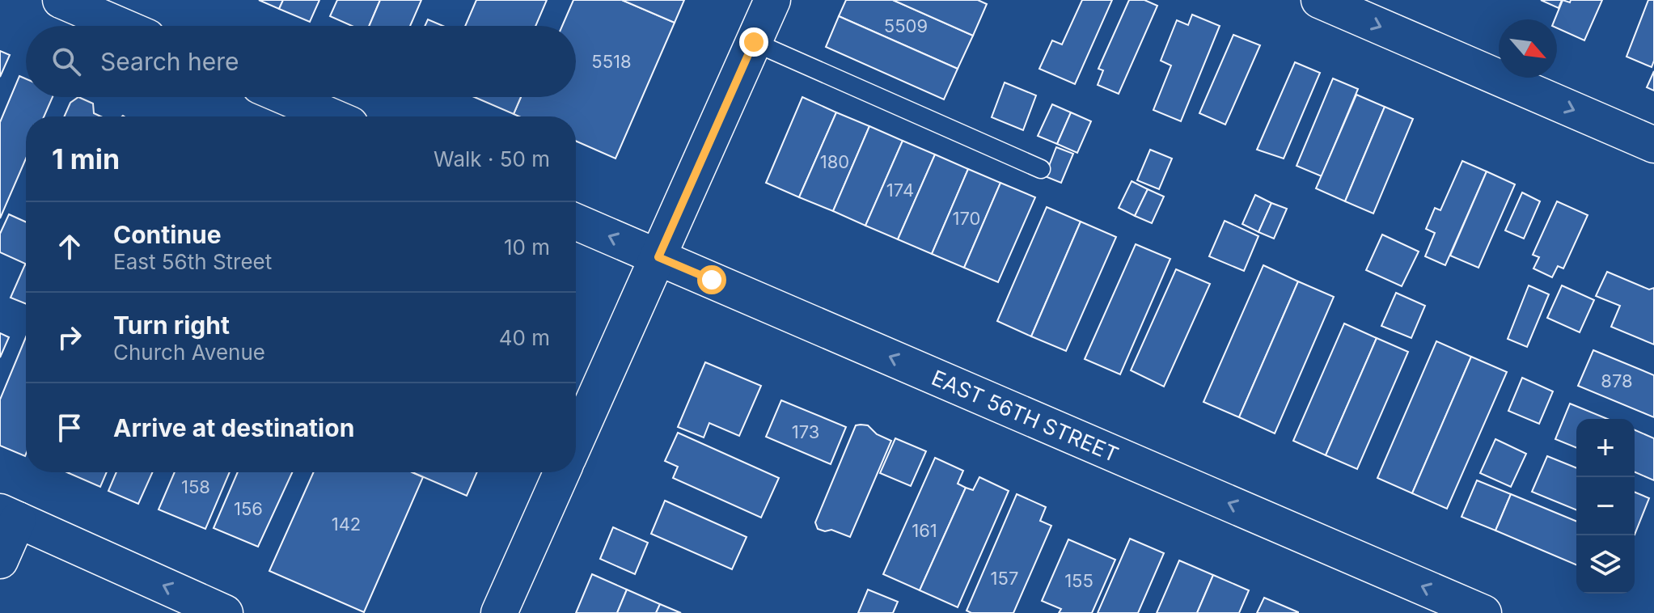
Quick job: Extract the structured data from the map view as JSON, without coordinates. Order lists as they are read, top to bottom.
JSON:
{
  "streets": {
    "street": ["EAST 56TH STREET"]
  },
  "one_way": ["EAST 56TH STREET"],
  "house_numbers": [
    "5509",
    "5518",
    "180",
    "174",
    "170",
    "878",
    "173",
    "158",
    "156",
    "142",
    "161",
    "157",
    "155"
  ],
  "north": "bottom right",
  "page": {
    "search": "Search here",
    "heading": ["1 min", "Walk · 50 m"],
    "list": [
      ["Continue", "East 56th Street", "10 m"],
      ["Turn right", "Church Avenue", "40 m"],
      "Arrive at destination"
    ],
    "map_buttons": ["+", "−"]
  }
}
